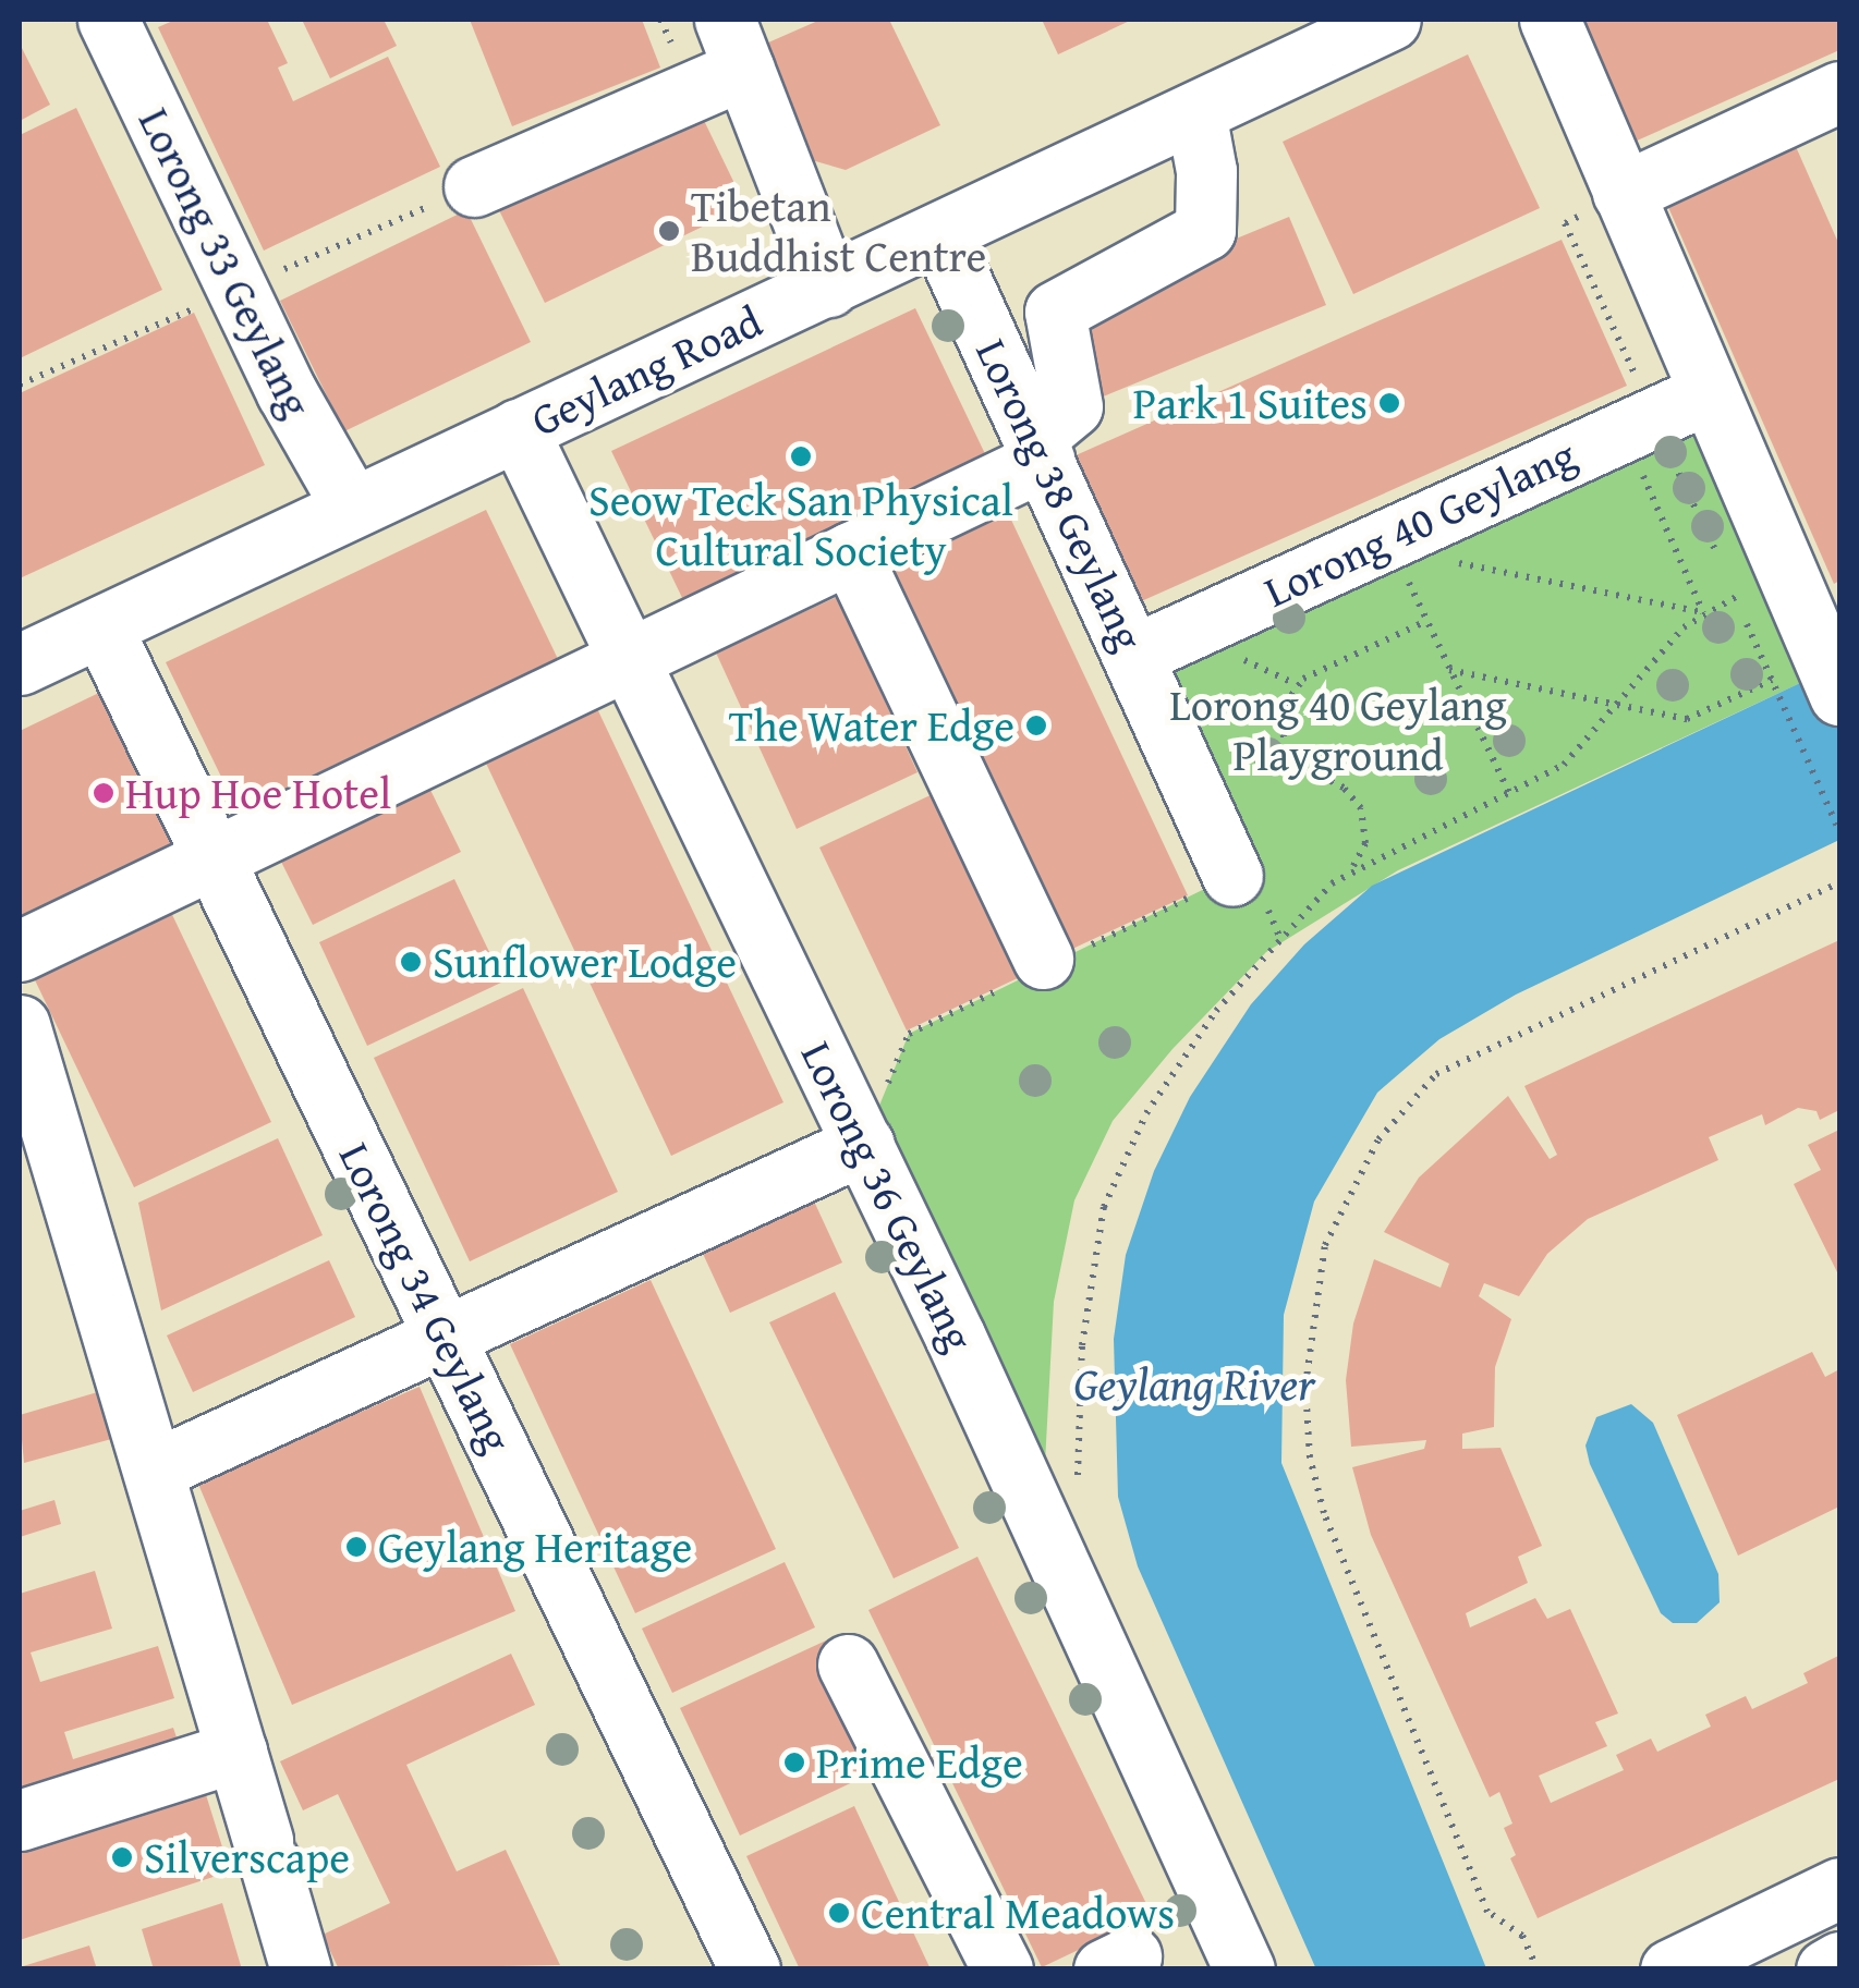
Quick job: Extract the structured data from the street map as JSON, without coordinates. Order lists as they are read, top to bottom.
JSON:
{
  "streets": {
    "street": [
      "Lorong 33 Geylang",
      "Geylang Road",
      "Lorong 38 Geylang",
      "Lorong 40 Geylang",
      "Lorong 36 Geylang",
      "Lorong 34 Geylang"
    ]
  },
  "crossings": [
    ["Lorong 33 Geylang", "Geylang Road"],
    ["Geylang Road", "Lorong 38 Geylang"],
    ["Geylang Road", "Lorong 36 Geylang"],
    ["Geylang Road", "Lorong 34 Geylang"],
    ["Lorong 38 Geylang", "Lorong 40 Geylang"]
  ],
  "water": ["Geylang River"],
  "parks": ["Lorong 40 Geylang Playground"],
  "places": [
    "Tibetan Buddhist Centre",
    "Park 1 Suites",
    "Seow Teck San Physical Cultural Society",
    "The Water Edge",
    "Hup Hoe Hotel",
    "Sunflower Lodge",
    "Geylang Heritage",
    "Prime Edge",
    "Silverscape",
    "Central Meadows"
  ]
}
